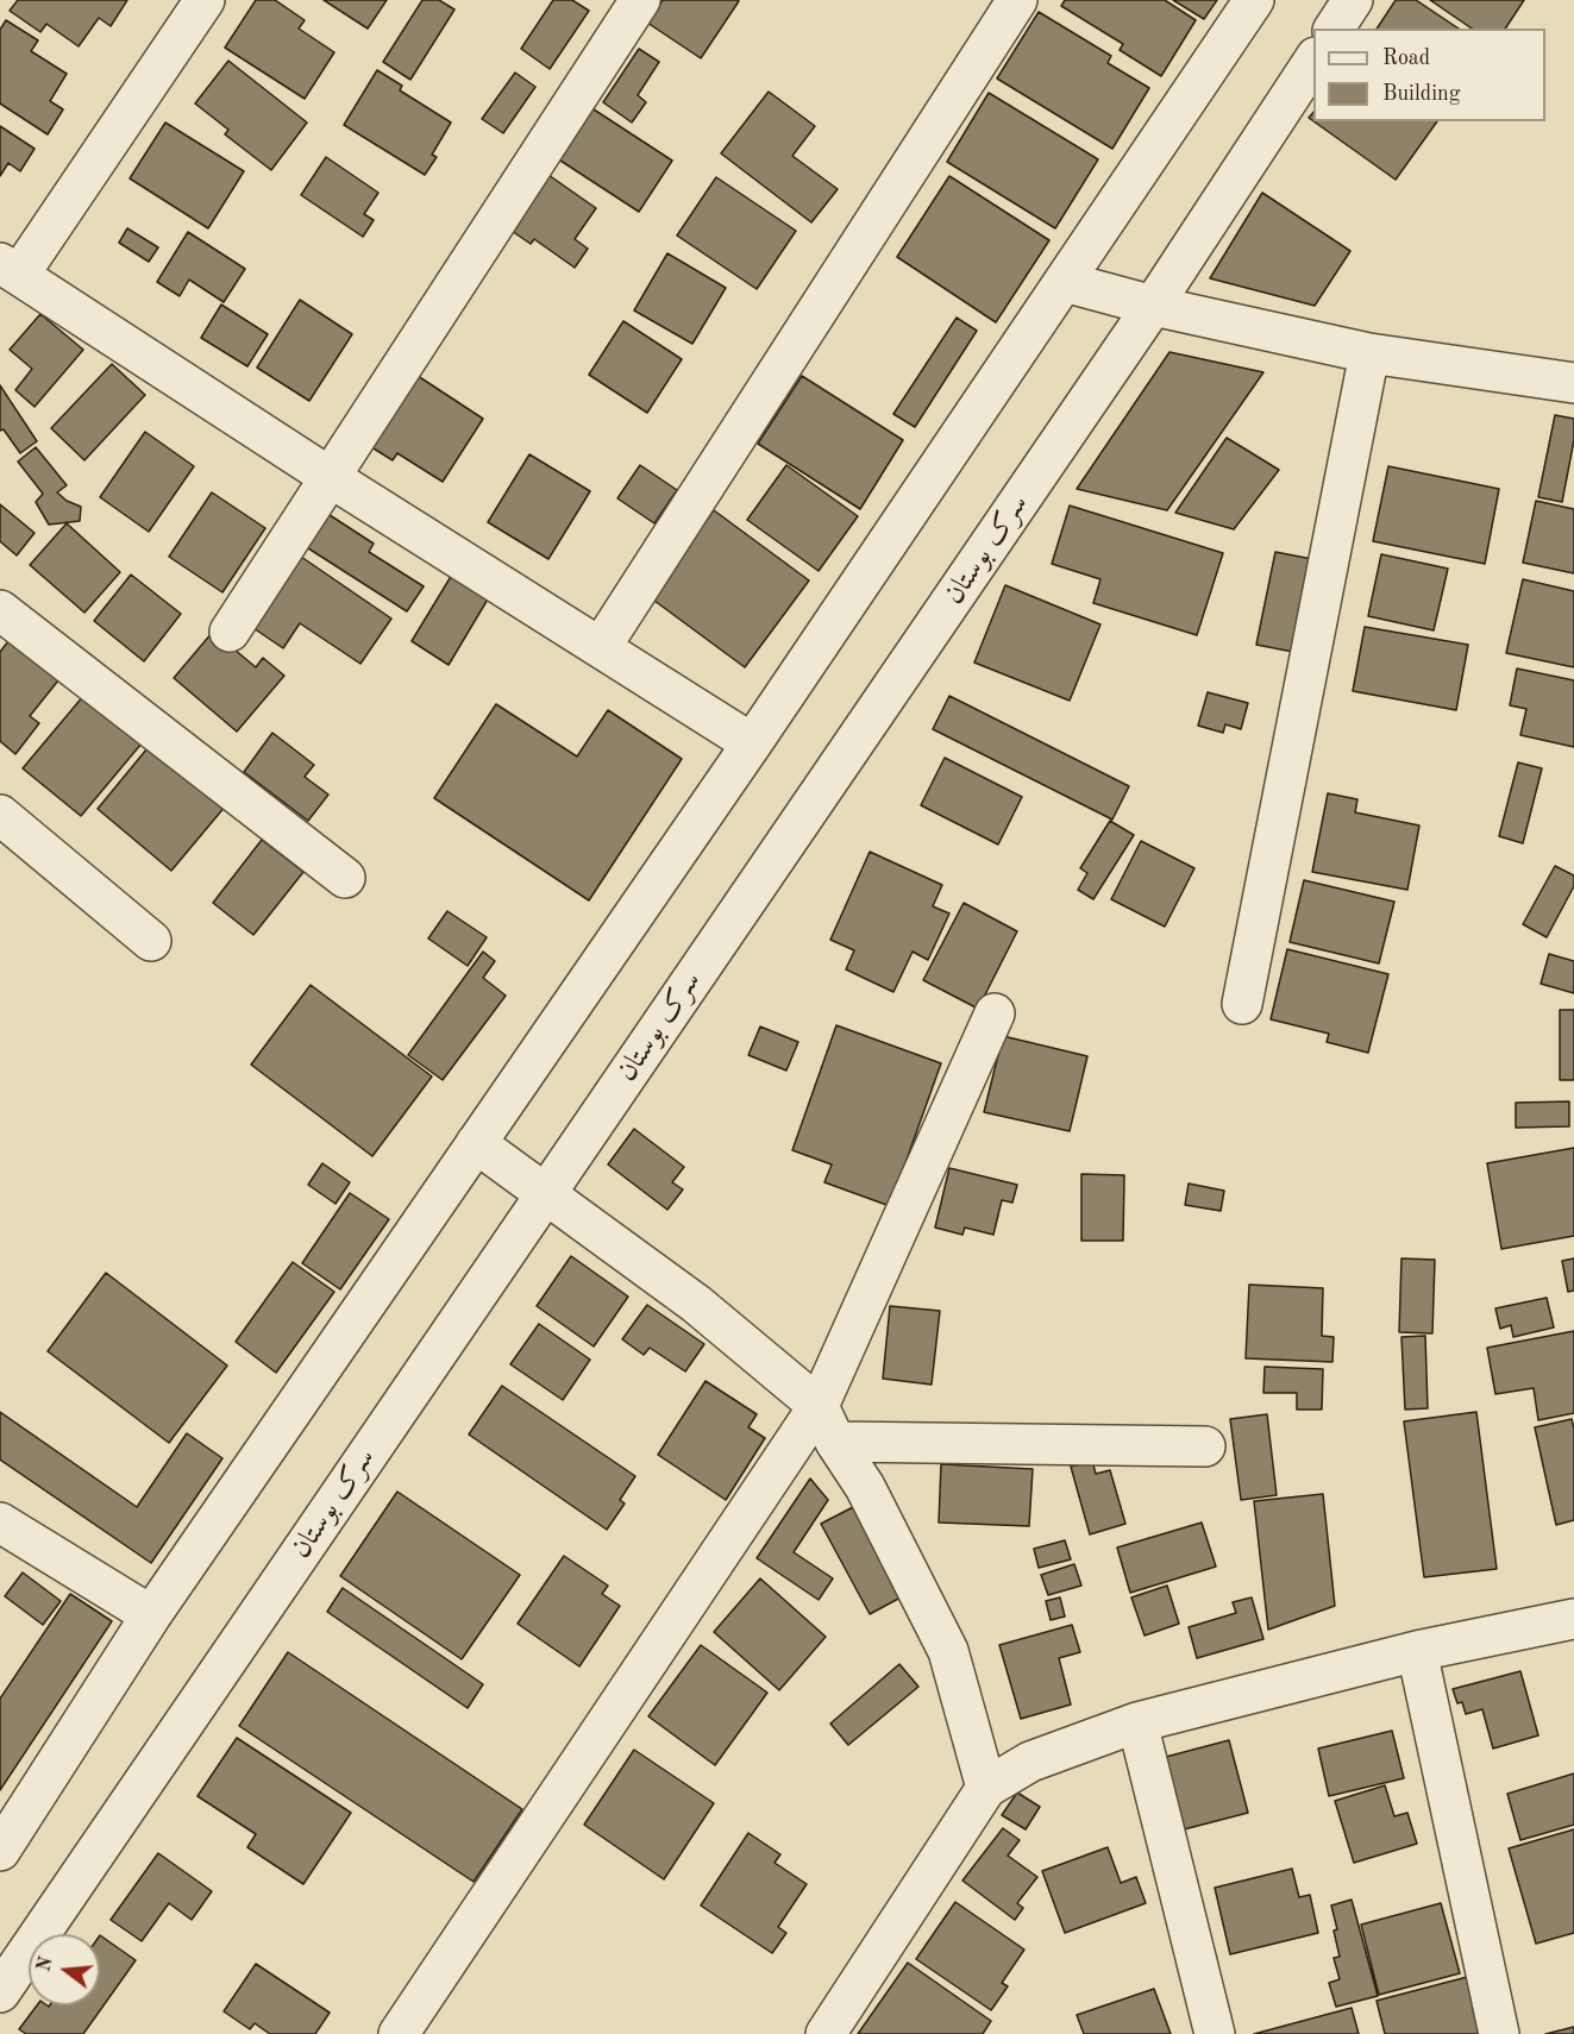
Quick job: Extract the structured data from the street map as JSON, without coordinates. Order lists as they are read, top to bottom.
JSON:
{
  "streets": {
    "street": ["سرک بوستان"]
  },
  "legend": ["Road", "Building"],
  "north": "left"
}
